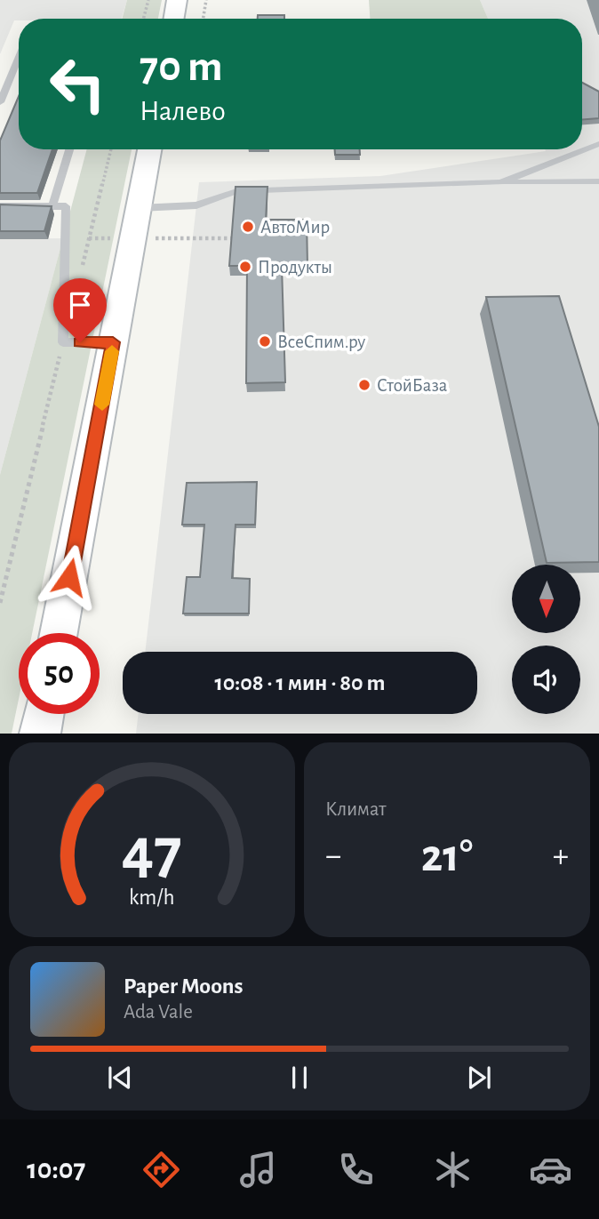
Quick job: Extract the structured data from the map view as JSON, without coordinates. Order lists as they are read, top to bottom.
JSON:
{
  "places": [
    "АвтоМир",
    "Продукты",
    "ВсеСпим.ру",
    "СтойБаза"
  ],
  "north": "bottom",
  "page": {
    "turn": ["70 m", "Налево"],
    "limit": "50",
    "trip": "10:08 · 1 мин · 80 m",
    "tile": "Климат",
    "heat": ["−", "21°", "+"],
    "song": ["Paper Moons", "Ada Vale"],
    "tabs": "10:07",
    "gauge": ["47", "km/h"]
  }
}
